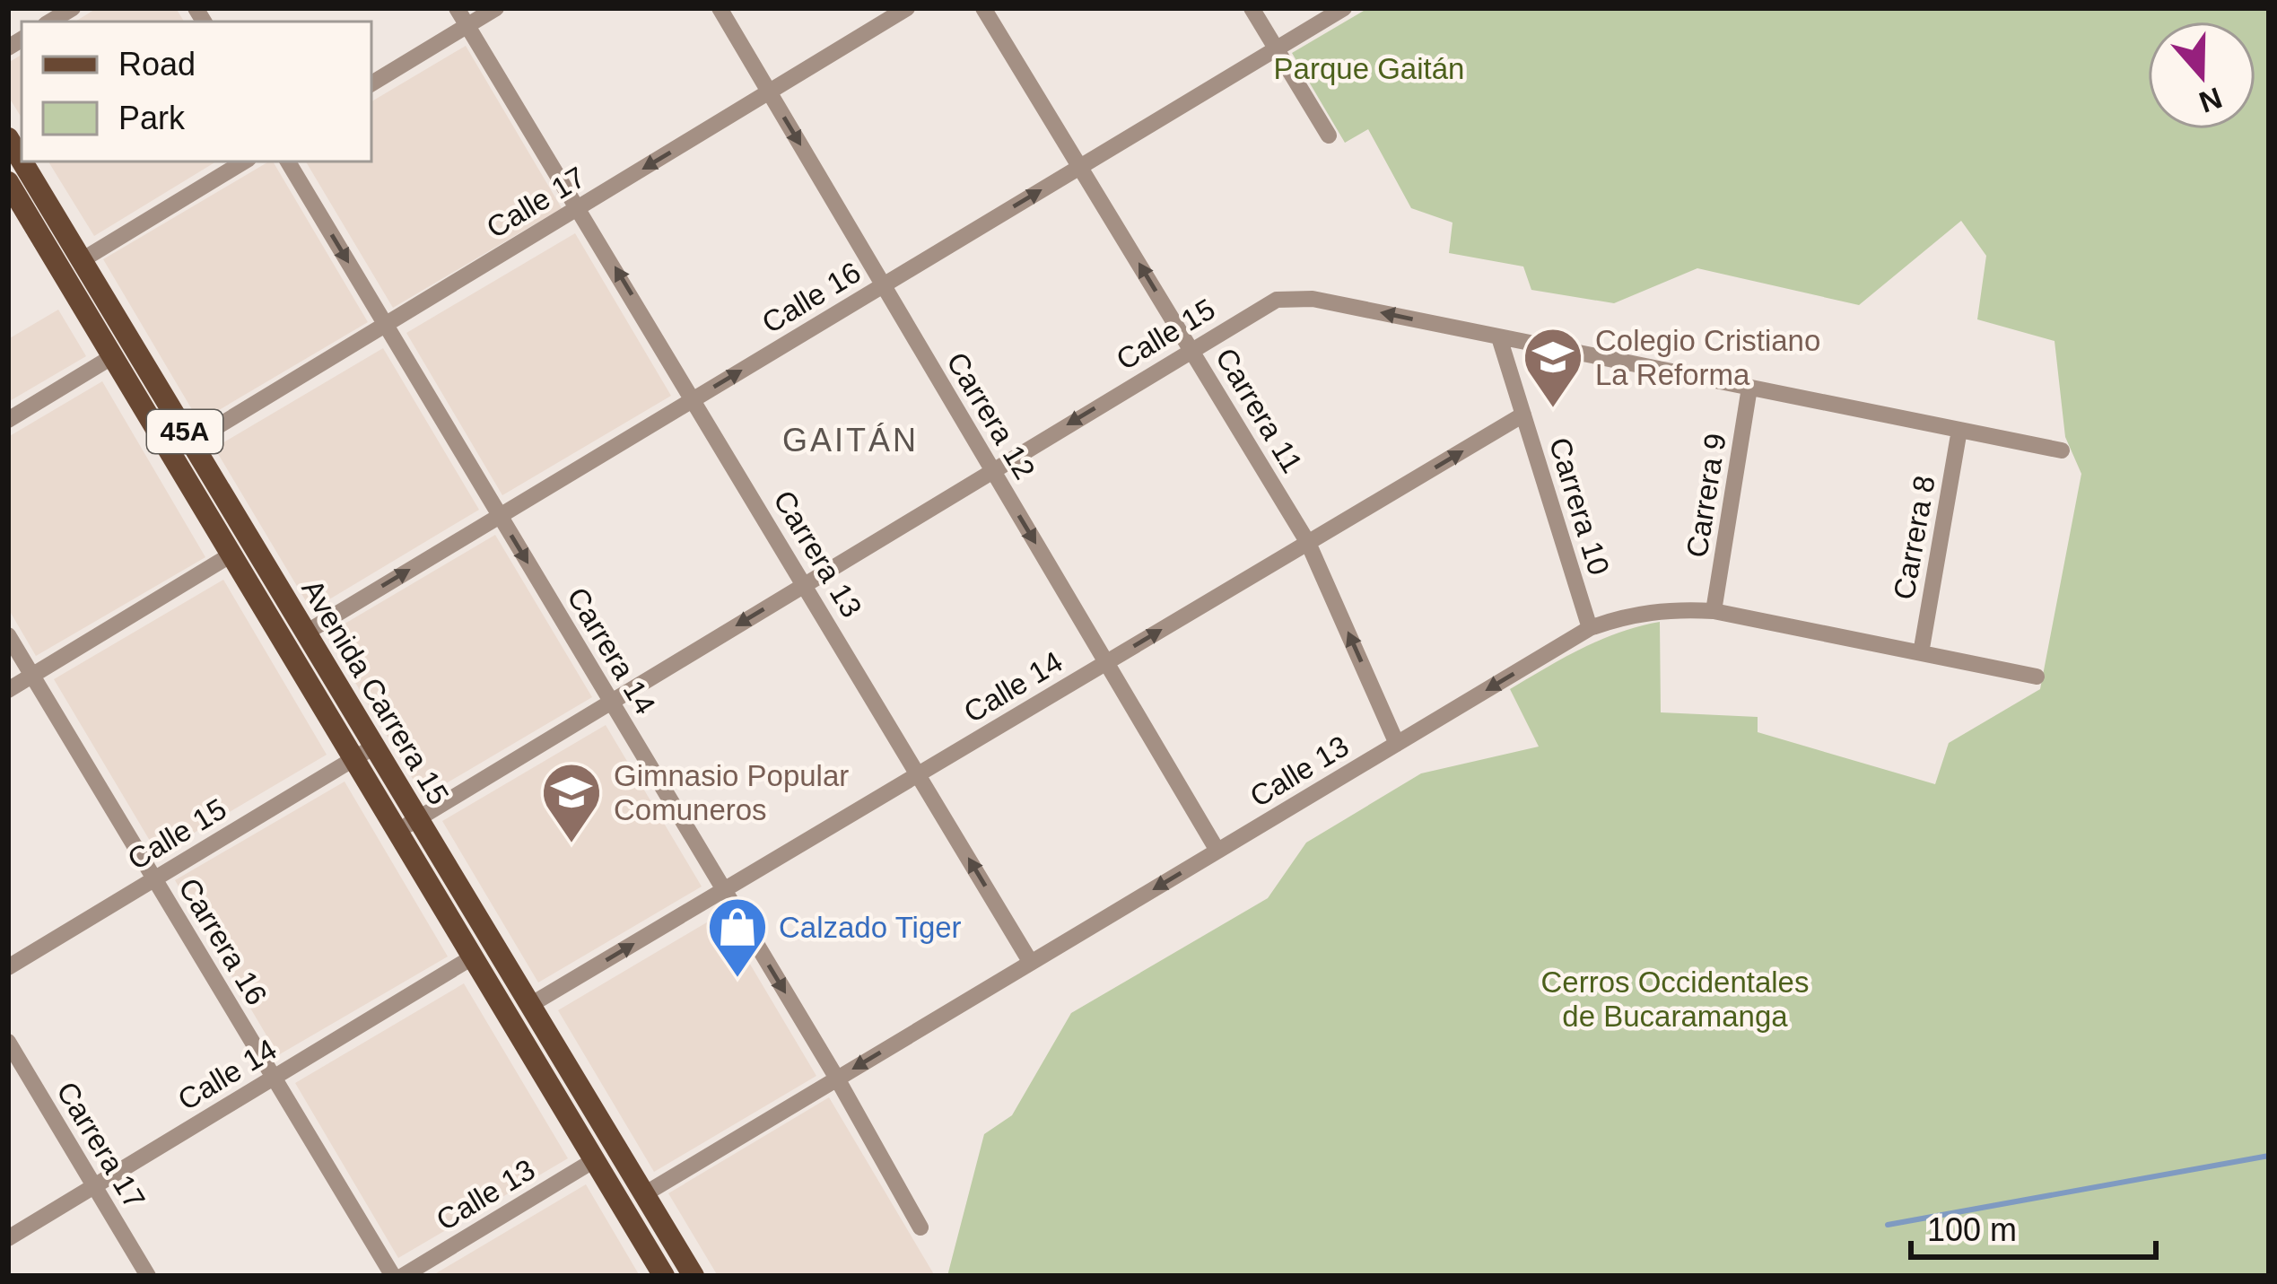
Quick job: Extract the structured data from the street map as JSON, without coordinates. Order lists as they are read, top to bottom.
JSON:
{
  "streets": {
    "main road": ["45A", "Avenida Carrera 15"],
    "street": [
      "Calle 17",
      "Calle 16",
      "Calle 15",
      "Carrera 11",
      "Carrera 12",
      "Carrera 9",
      "Carrera 10",
      "Carrera 8",
      "Carrera 13",
      "Carrera 14",
      "Calle 14",
      "Calle 13",
      "Carrera 16",
      "Carrera 17"
    ]
  },
  "crossings": [
    ["Calle 17", "Carrera 12"],
    ["Calle 17", "Carrera 13"],
    ["Calle 17", "Carrera 14"],
    ["Calle 17", "Avenida Carrera 15"],
    ["Calle 16", "Carrera 11"],
    ["Calle 16", "Carrera 12"],
    ["Calle 16", "Carrera 13"],
    ["Calle 16", "Carrera 14"],
    ["Calle 16", "Avenida Carrera 15"],
    ["Calle 15", "Carrera 11"],
    ["Calle 15", "Carrera 12"],
    ["Calle 15", "Carrera 9"],
    ["Calle 15", "Carrera 10"],
    ["Calle 15", "Carrera 8"],
    ["Calle 15", "Carrera 13"],
    ["Calle 15", "Carrera 14"],
    ["Calle 15", "Avenida Carrera 15"],
    ["Calle 15", "Carrera 16"],
    ["Carrera 11", "Calle 14"],
    ["Carrera 11", "Calle 13"],
    ["Carrera 12", "Calle 14"],
    ["Carrera 12", "Calle 13"],
    ["Carrera 9", "Calle 13"],
    ["Carrera 10", "Calle 14"],
    ["Carrera 10", "Calle 13"],
    ["Carrera 8", "Calle 13"],
    ["Carrera 13", "Calle 14"],
    ["Carrera 13", "Calle 13"],
    ["Carrera 14", "Calle 14"],
    ["Carrera 14", "Calle 13"],
    ["Calle 14", "Avenida Carrera 15"],
    ["Calle 14", "Carrera 16"],
    ["Calle 14", "Carrera 17"],
    ["Avenida Carrera 15", "Calle 13"]
  ],
  "one_way": [
    "Calle 16",
    "Carrera 11",
    "Carrera 12",
    "Carrera 13",
    "Carrera 14",
    "Calle 14",
    "Calle 13"
  ],
  "districts": ["GAITÁN"],
  "parks": ["Parque Gaitán", "Cerros Occidentales de Bucaramanga"],
  "places": {
    "school or university": ["Colegio Cristiano La Reforma", "Gimnasio Popular Comuneros"],
    "shop": ["Calzado Tiger"]
  },
  "legend": ["Road", "Park"],
  "scale_bar": "100 m",
  "north": "bottom"
}
